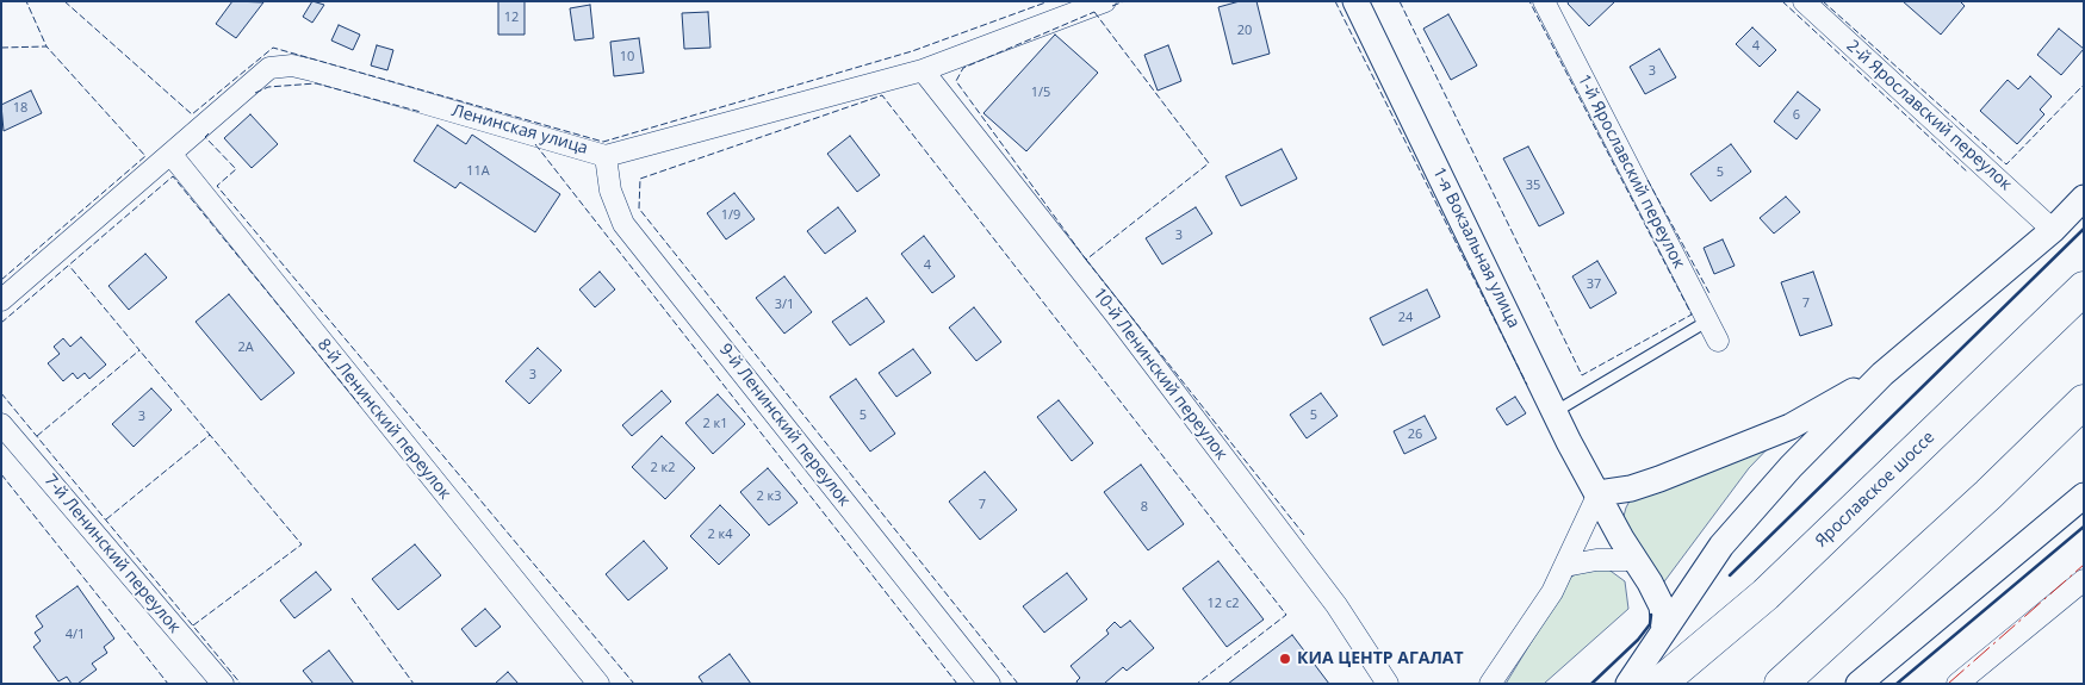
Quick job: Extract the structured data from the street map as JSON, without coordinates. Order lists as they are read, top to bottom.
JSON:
{
  "streets": {
    "highway": ["Ярославское шоссе"],
    "street": [
      "2-й Ярославский переулок",
      "Ленинская улица",
      "1-й Ярославский переулок",
      "1-я Вокзальная улица",
      "10-й Ленинский переулок",
      "8-й Ленинский переулок",
      "9-й Ленинский переулок",
      "7-й Ленинский переулок"
    ]
  },
  "crossings": [
    ["Ленинская улица", "10-й Ленинский переулок"],
    ["Ленинская улица", "8-й Ленинский переулок"],
    ["Ленинская улица", "9-й Ленинский переулок"]
  ],
  "places": ["КИА ЦЕНТР АГАЛАТ"],
  "house_numbers": [
    "12",
    "20",
    "4",
    "10",
    "3",
    "1/5",
    "18",
    "6",
    "11А",
    "5",
    "35",
    "1/9",
    "3",
    "4",
    "37",
    "7",
    "3/1",
    "24",
    "2А",
    "3",
    "5",
    "5",
    "3",
    "2 к1",
    "26",
    "2 к2",
    "2 к3",
    "7",
    "8",
    "2 к4",
    "12 с2",
    "4/1"
  ]
}
